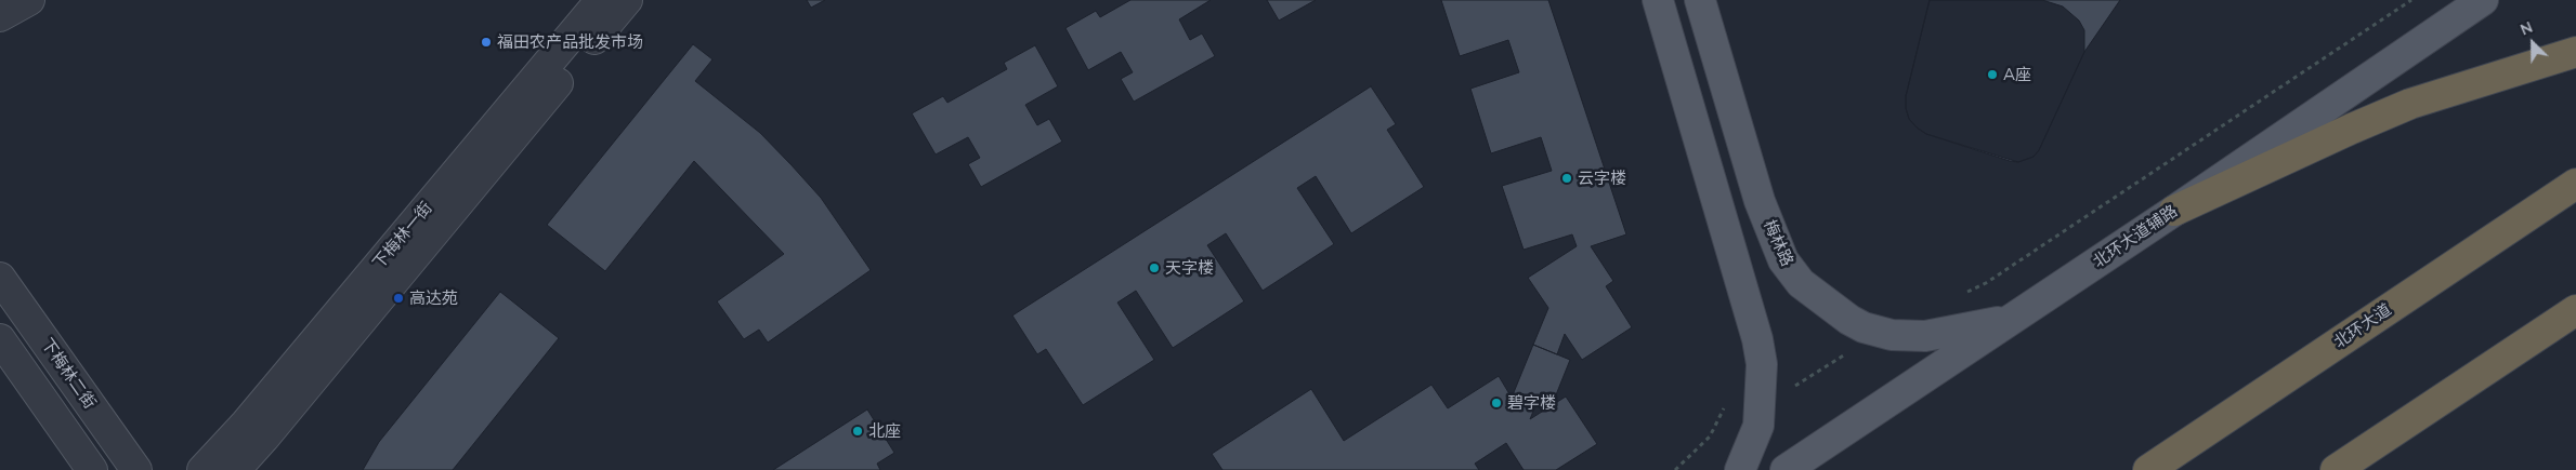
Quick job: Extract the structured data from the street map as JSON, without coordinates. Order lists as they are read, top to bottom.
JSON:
{
  "streets": {
    "highway": ["北环大道"],
    "main road": ["北环大道辅路", "梅林路"],
    "street": ["下梅林一街", "下梅林二街"]
  },
  "crossings": [
    ["北环大道辅路", "梅林路"]
  ],
  "places": [
    "福田农产品批发市场",
    "A座",
    "云字楼",
    "天字楼",
    "高达苑",
    "碧字楼",
    "北座"
  ],
  "north": "top left"
}
